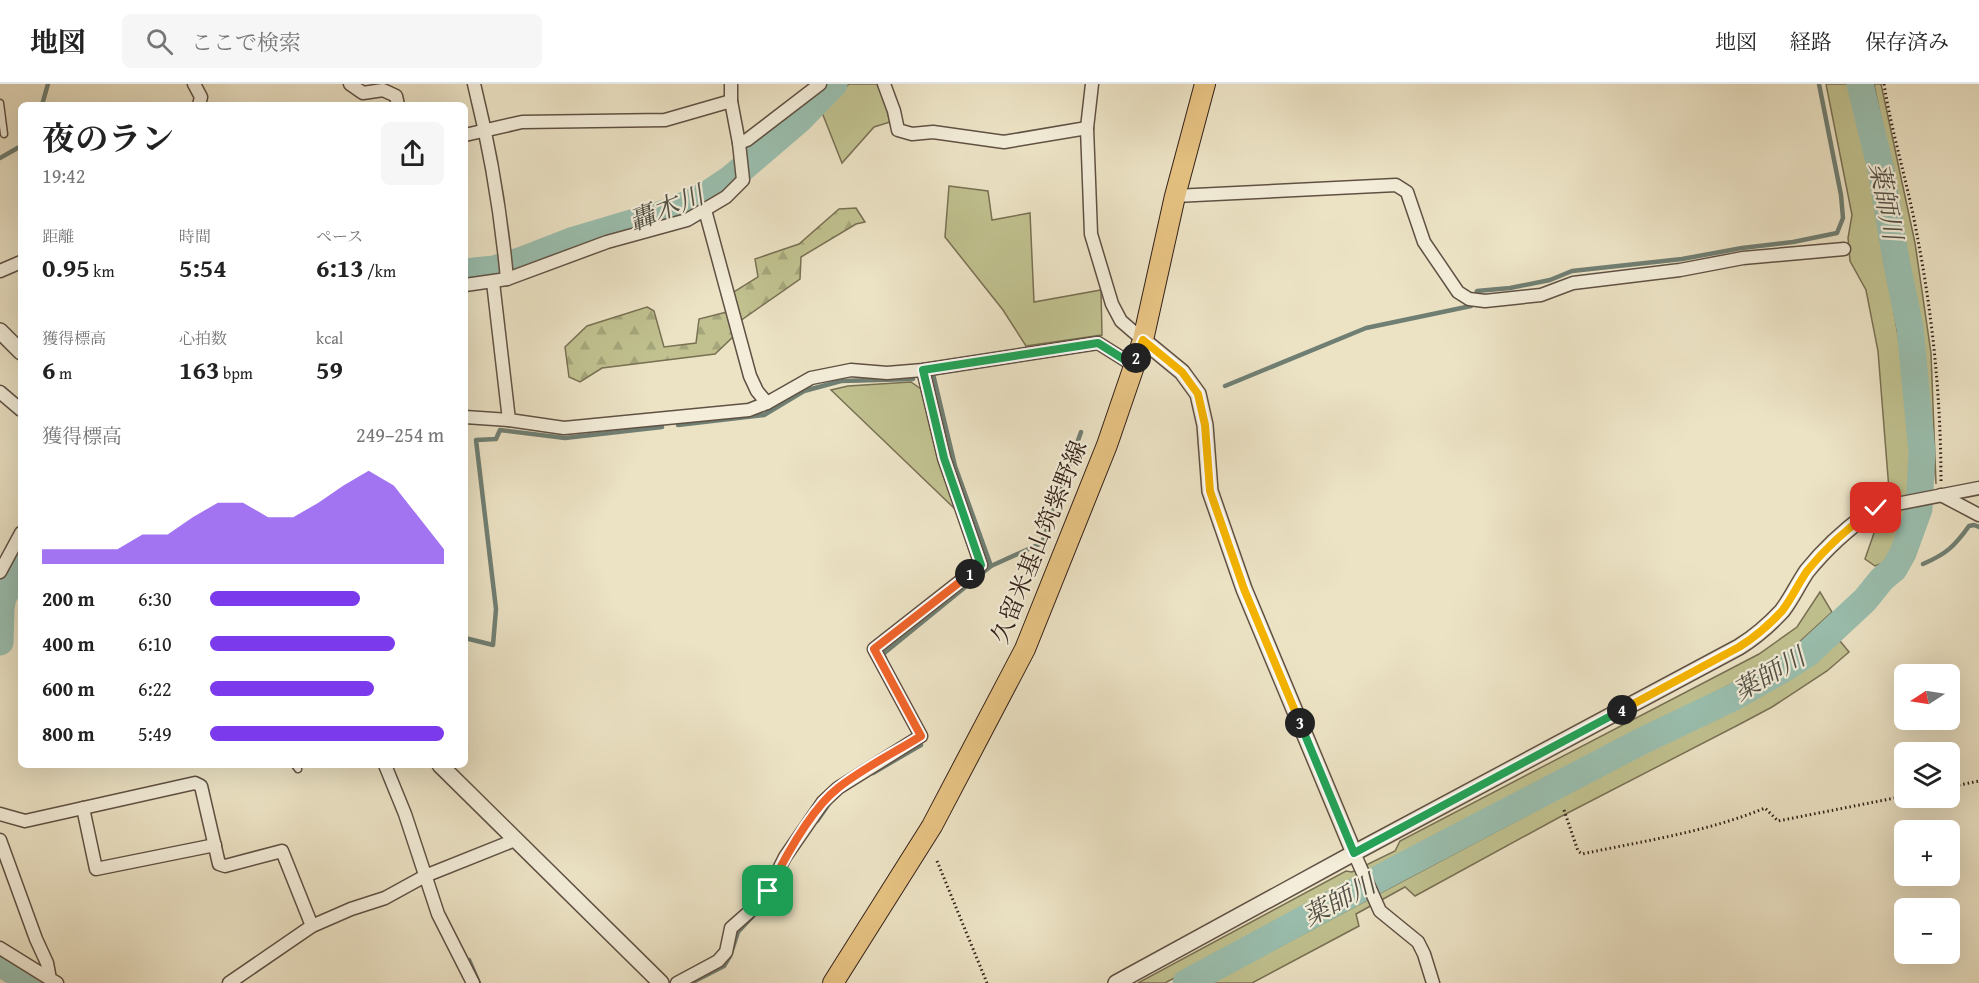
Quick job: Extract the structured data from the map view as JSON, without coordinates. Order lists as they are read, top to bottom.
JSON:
{
  "streets": {
    "main road": ["久留米基山筑紫野線"]
  },
  "water": ["薬師川", "轟木川"],
  "north": "left",
  "page": {
    "header": "地図",
    "search": "ここで検索",
    "nav": ["地図", "経路", "保存済み"],
    "heading": ["夜のラン", "19:42"],
    "stats": [
      ["距離", "0.95 km"],
      ["時間", "5:54"],
      ["ペース", "6:13 /km"],
      ["獲得標高", "6 m"],
      ["心拍数", "163 bpm"],
      ["kcal", "59"]
    ],
    "pins": [
      "2",
      "1",
      "4",
      "3"
    ],
    "chart": ["獲得標高", "249–254 m"],
    "list": [
      {
        "name": "200 m",
        "note": "6:30"
      },
      {
        "name": "400 m",
        "note": "6:10"
      },
      {
        "name": "600 m",
        "note": "6:22"
      },
      {
        "name": "800 m",
        "note": "5:49"
      }
    ],
    "map_buttons": ["+", "−"]
  }
}
